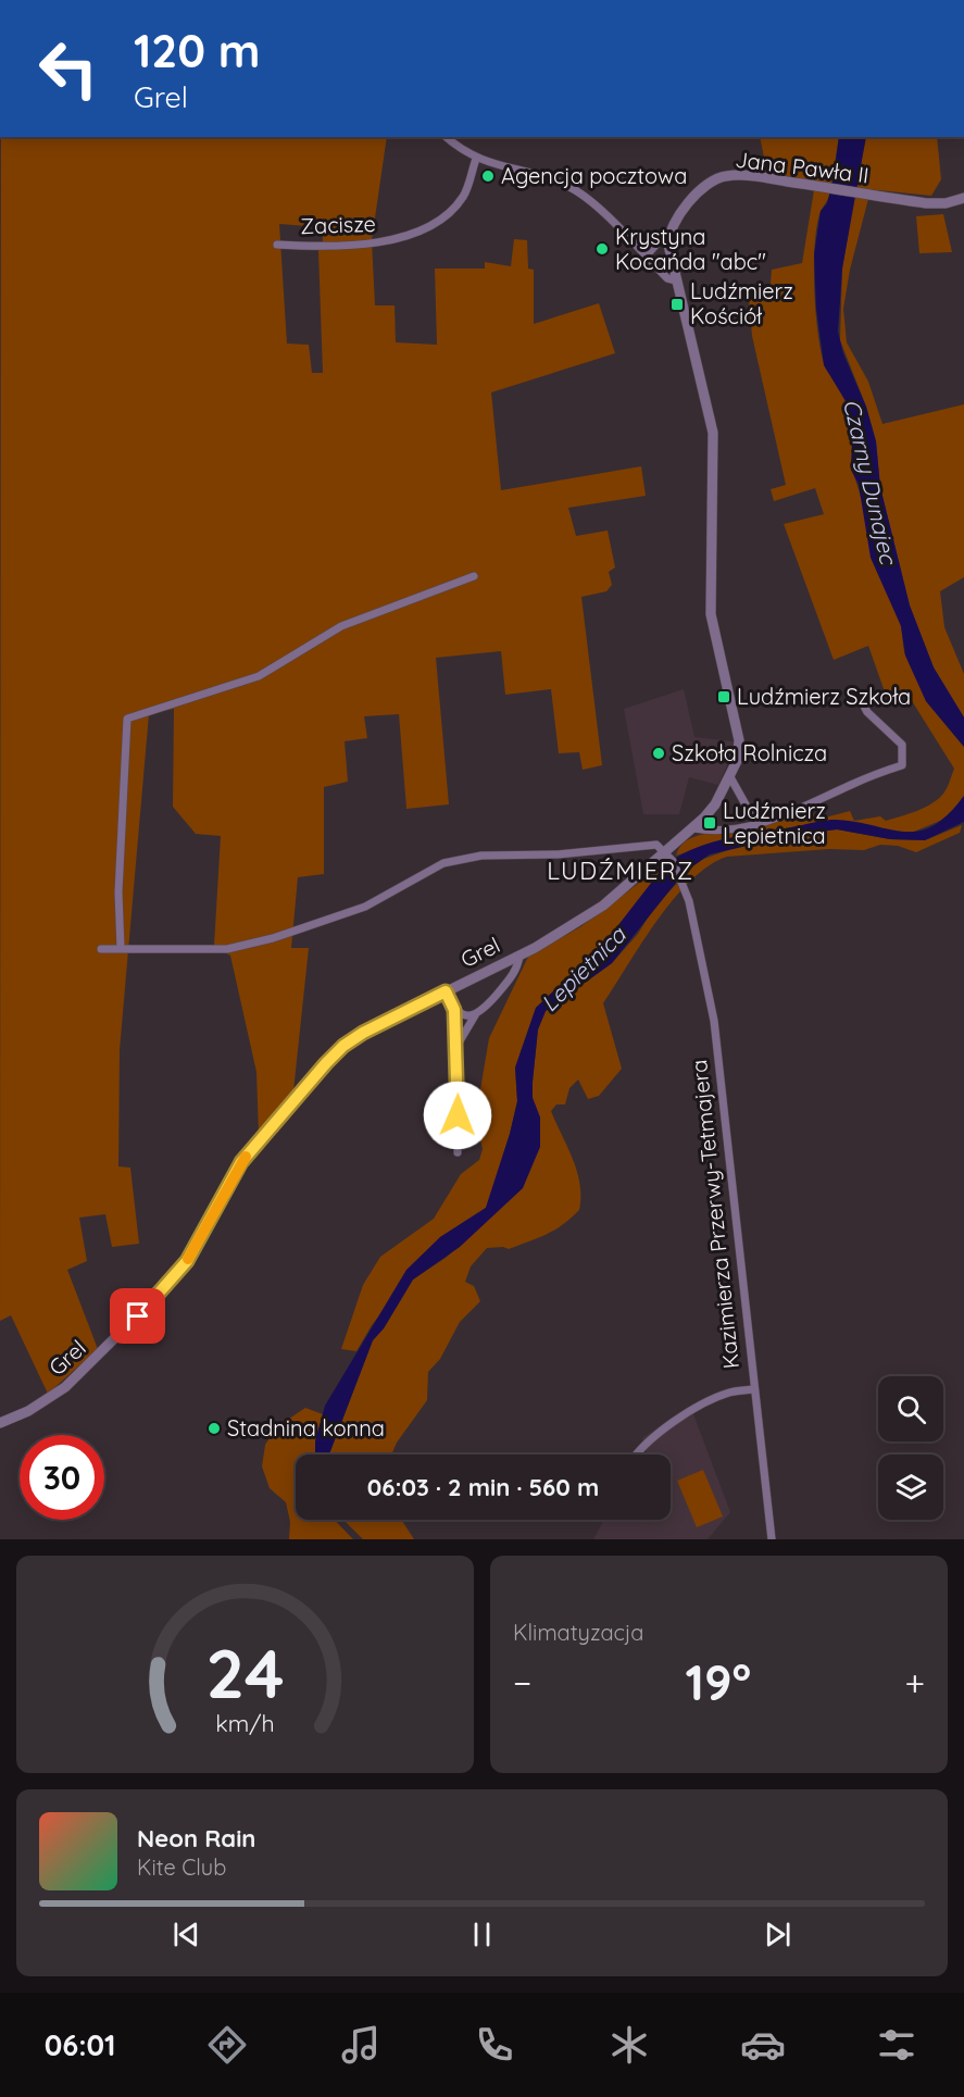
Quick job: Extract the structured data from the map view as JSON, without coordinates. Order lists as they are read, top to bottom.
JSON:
{
  "streets": {
    "street": [
      "Jana Pawła II",
      "Zacisze",
      "Grel",
      "Kazimierza Przerwy-Tetmajera"
    ]
  },
  "crossings": [
    ["Grel", "Kazimierza Przerwy-Tetmajera"]
  ],
  "districts": ["LUDŹMIERZ"],
  "water": ["Czarny Dunajec", "Lepietnica"],
  "places": {
    "other": [
      "Agencja pocztowa",
      "Krystyna Kocańda \"abc\"",
      "Szkoła Rolnicza",
      "Stadnina konna"
    ],
    "transit": ["Ludźmierz Kościół", "Ludźmierz Szkoła", "Ludźmierz Lepietnica"]
  },
  "page": {
    "turn": ["120 m", "Grel"],
    "limit": "30",
    "trip": "06:03 · 2 min · 560 m",
    "tile": "Klimatyzacja",
    "heat": ["−", "19°", "+"],
    "song": ["Neon Rain", "Kite Club"],
    "tabs": "06:01",
    "gauge": ["24", "km/h"]
  }
}
